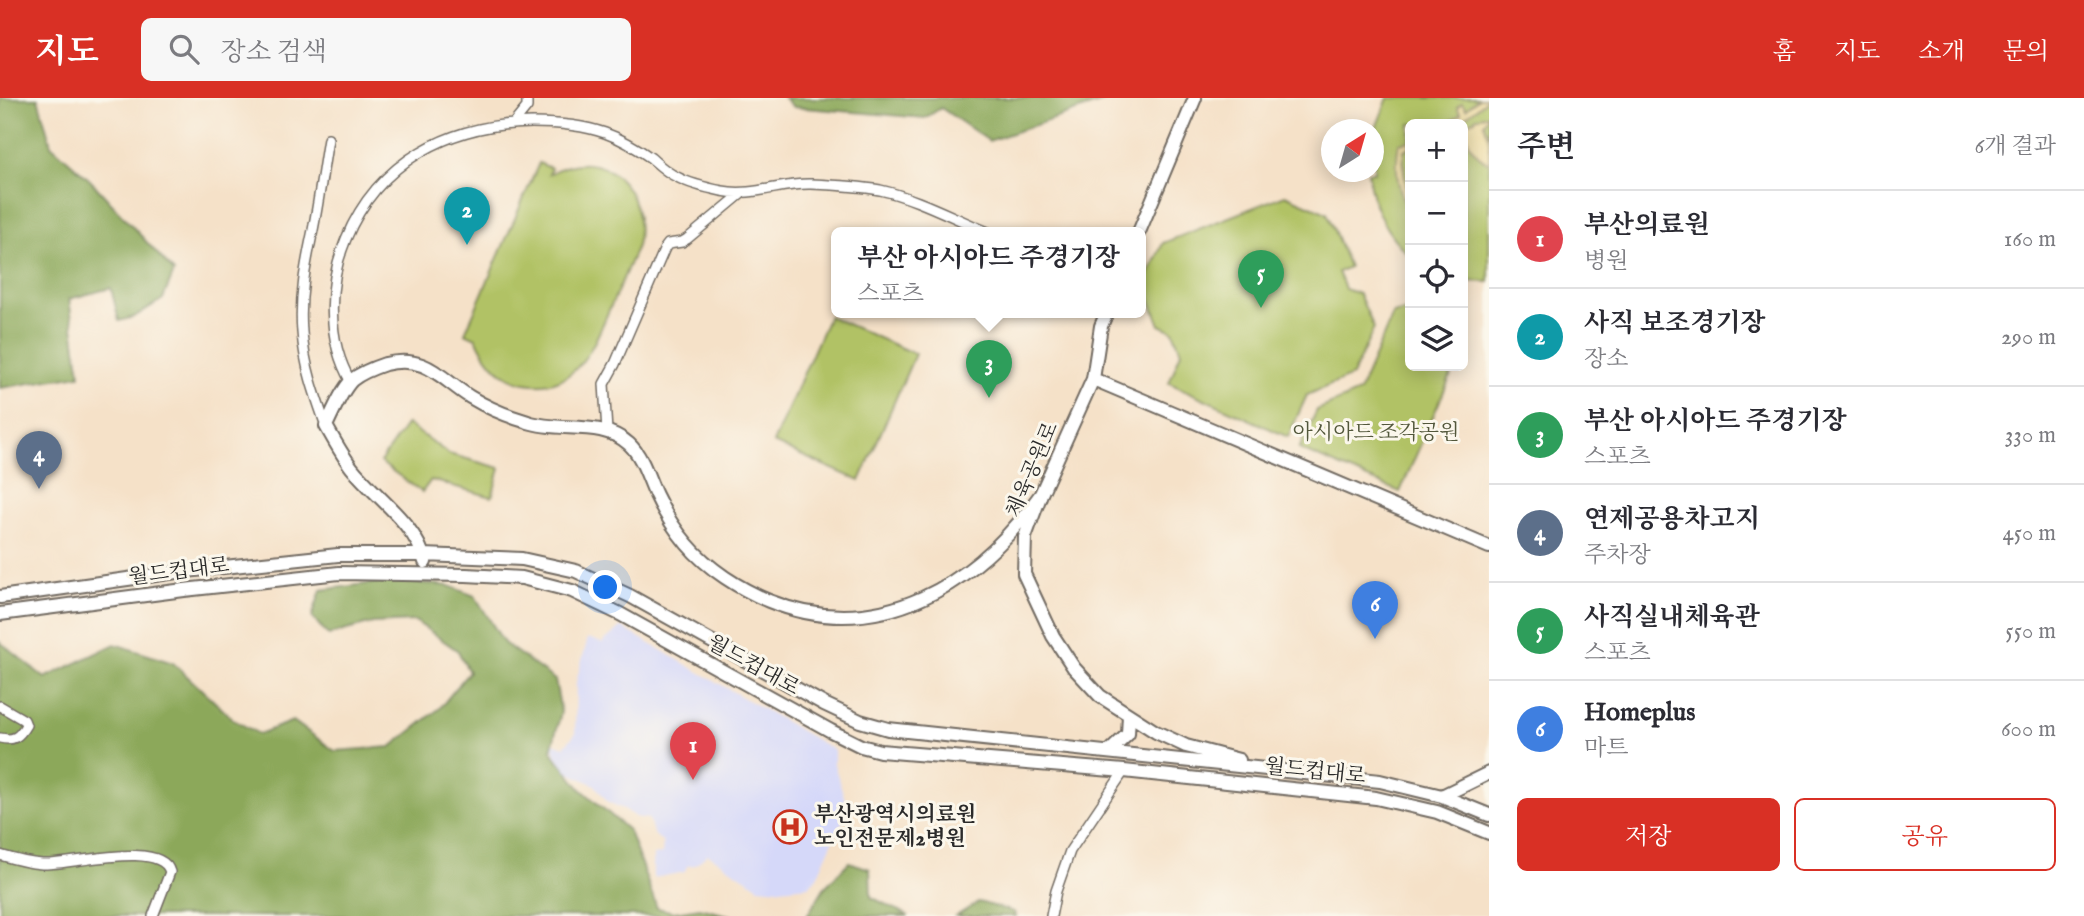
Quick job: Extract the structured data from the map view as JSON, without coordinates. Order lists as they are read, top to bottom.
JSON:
{
  "streets": {
    "main road": ["체육공원로", "월드컵대로"]
  },
  "crossings": [
    ["체육공원로", "월드컵대로"]
  ],
  "parks": ["아시아드 조각공원"],
  "places": {
    "hospital": ["부산광역시의료원 노인전문제2병원"]
  },
  "north": "top right",
  "page": {
    "header": "지도",
    "search": "장소 검색",
    "nav": [
      "홈",
      "지도",
      "소개",
      "문의"
    ],
    "heading": ["주변", "6개 결과"],
    "map_buttons": ["+", "−"],
    "pins": [
      "2",
      "5",
      "3",
      "4",
      "6",
      "1"
    ],
    "list": [
      {
        "mark": "1",
        "name": "부산의료원",
        "note": "병원",
        "value": "160 m"
      },
      {
        "mark": "2",
        "name": "사직 보조경기장",
        "note": "장소",
        "value": "290 m"
      },
      {
        "mark": "3",
        "name": "부산 아시아드 주경기장",
        "note": "스포츠",
        "value": "330 m"
      },
      {
        "mark": "4",
        "name": "연제공용차고지",
        "note": "주차장",
        "value": "450 m"
      },
      {
        "mark": "5",
        "name": "사직실내체육관",
        "note": "스포츠",
        "value": "550 m"
      },
      {
        "mark": "6",
        "name": "Homeplus",
        "note": "마트",
        "value": "600 m"
      }
    ],
    "popup": ["부산 아시아드 주경기장", "스포츠"],
    "buttons": ["저장", "공유"]
  }
}
